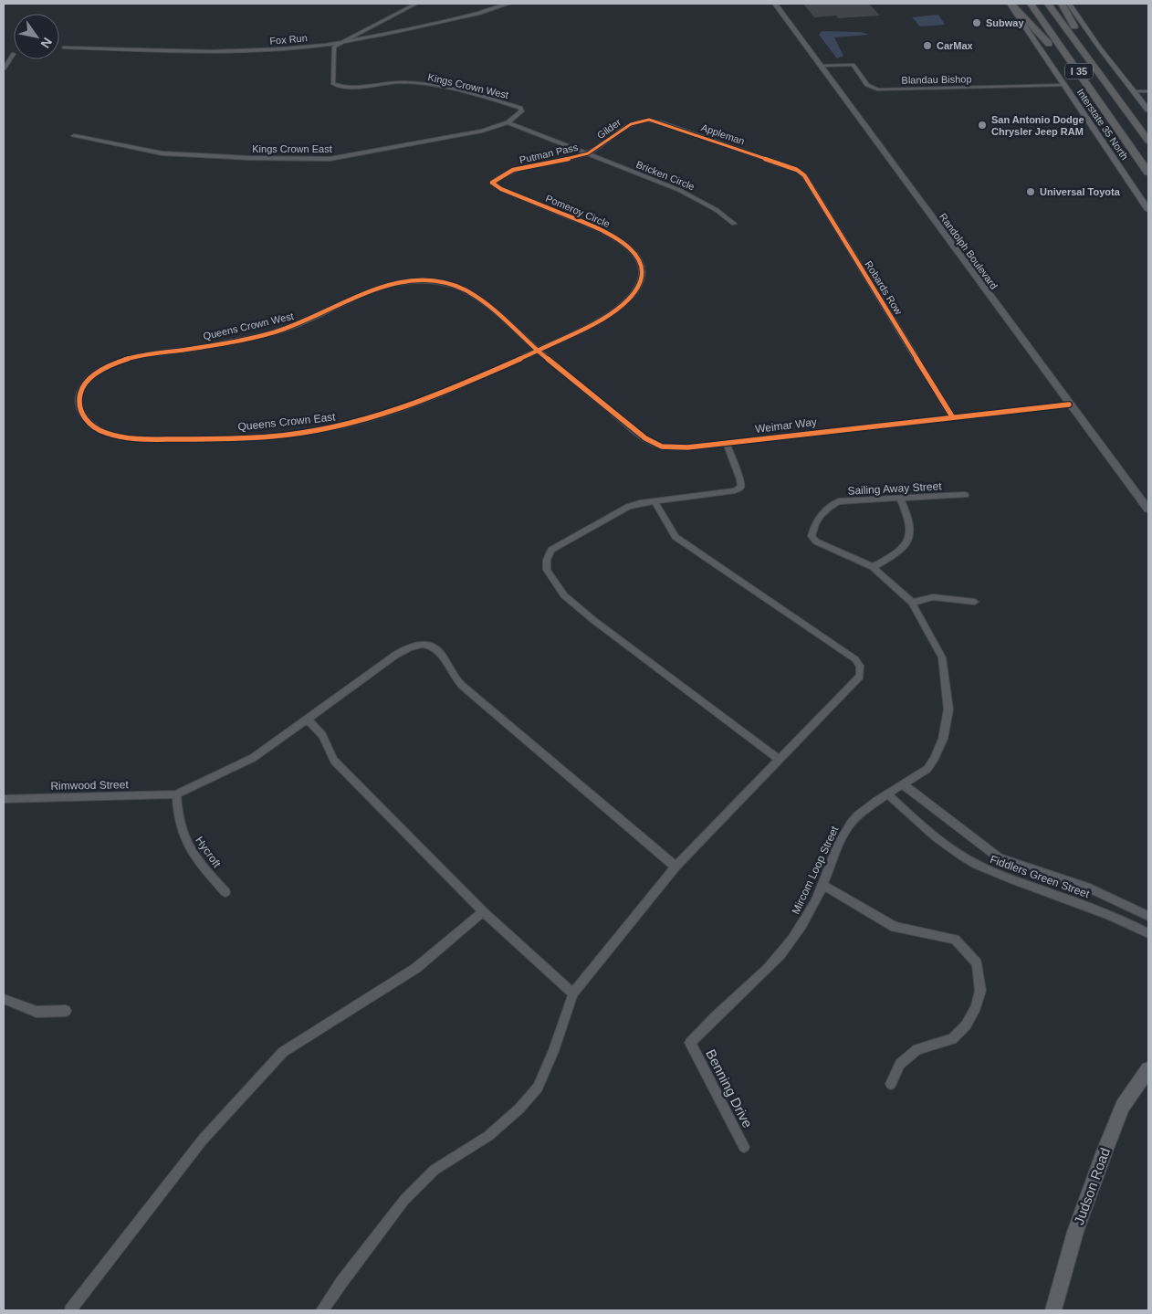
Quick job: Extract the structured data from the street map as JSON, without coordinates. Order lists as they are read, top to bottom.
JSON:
{
  "streets": {
    "highway": ["I 35"],
    "main road": ["Interstate 35 North", "Judson Road"],
    "street": [
      "Fox Run",
      "Blandau Bishop",
      "Kings Crown West",
      "Gilder",
      "Appleman",
      "Kings Crown East",
      "Putman Pass",
      "Bricken Circle",
      "Pomeroy Circle",
      "Randolph Boulevard",
      "Robards Row",
      "Queens Crown West",
      "Queens Crown East",
      "Weimar Way",
      "Sailing Away Street",
      "Rimwood Street",
      "Hycroft",
      "Mircom Loop Street",
      "Fiddlers Green Street",
      "Benning Drive"
    ]
  },
  "crossings": [
    ["Fox Run", "Kings Crown West"],
    ["Blandau Bishop", "Interstate 35 North"],
    ["Blandau Bishop", "Randolph Boulevard"],
    ["Kings Crown West", "Kings Crown East"],
    ["Kings Crown West", "Bricken Circle"],
    ["Gilder", "Appleman"],
    ["Gilder", "Putman Pass"],
    ["Gilder", "Bricken Circle"],
    ["Appleman", "Robards Row"],
    ["Kings Crown East", "Bricken Circle"],
    ["Putman Pass", "Bricken Circle"],
    ["Putman Pass", "Pomeroy Circle"],
    ["Pomeroy Circle", "Queens Crown West"],
    ["Pomeroy Circle", "Queens Crown East"],
    ["Pomeroy Circle", "Weimar Way"],
    ["Randolph Boulevard", "Weimar Way"],
    ["Robards Row", "Weimar Way"],
    ["Queens Crown West", "Queens Crown East"],
    ["Queens Crown West", "Weimar Way"],
    ["Queens Crown East", "Weimar Way"],
    ["Sailing Away Street", "Mircom Loop Street"],
    ["Rimwood Street", "Hycroft"],
    ["Mircom Loop Street", "Fiddlers Green Street"],
    ["Mircom Loop Street", "Benning Drive"]
  ],
  "places": [
    "Subway",
    "CarMax",
    "San Antonio Dodge Chrysler Jeep RAM",
    "Universal Toyota"
  ],
  "north": "bottom right"
}
